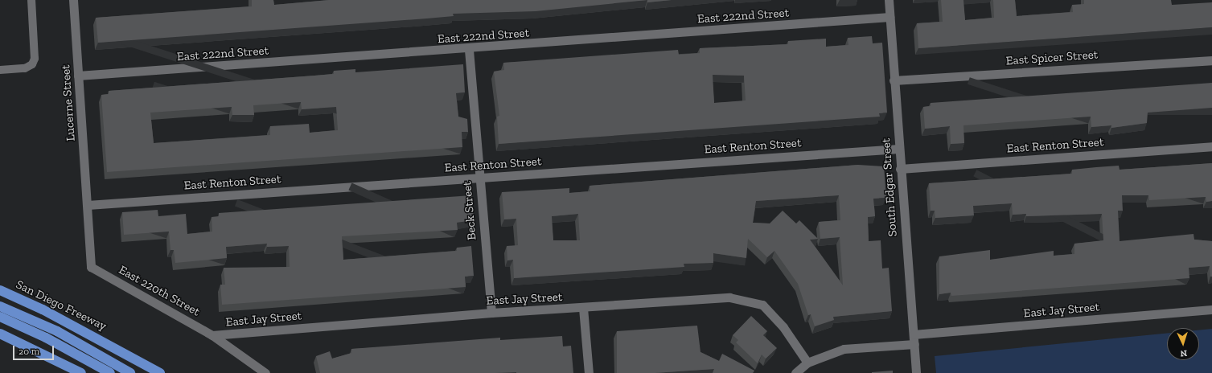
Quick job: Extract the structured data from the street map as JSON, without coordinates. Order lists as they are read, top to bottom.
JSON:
{
  "streets": {
    "highway": ["San Diego Freeway"],
    "street": [
      "East 222nd Street",
      "East Spicer Street",
      "Lucerne Street",
      "East Renton Street",
      "South Edgar Street",
      "Beck Street",
      "East 220th Street",
      "East Jay Street"
    ]
  },
  "crossings": [
    ["East 222nd Street", "Lucerne Street"],
    ["East 222nd Street", "South Edgar Street"],
    ["East 222nd Street", "Beck Street"],
    ["East Spicer Street", "South Edgar Street"],
    ["Lucerne Street", "East Renton Street"],
    ["Lucerne Street", "East 220th Street"],
    ["East Renton Street", "South Edgar Street"],
    ["East Renton Street", "Beck Street"],
    ["East Renton Street", "East 220th Street"],
    ["South Edgar Street", "East Jay Street"],
    ["Beck Street", "East Jay Street"],
    ["East 220th Street", "East Jay Street"]
  ],
  "scale_bar": "20 m",
  "north": "bottom"
}
